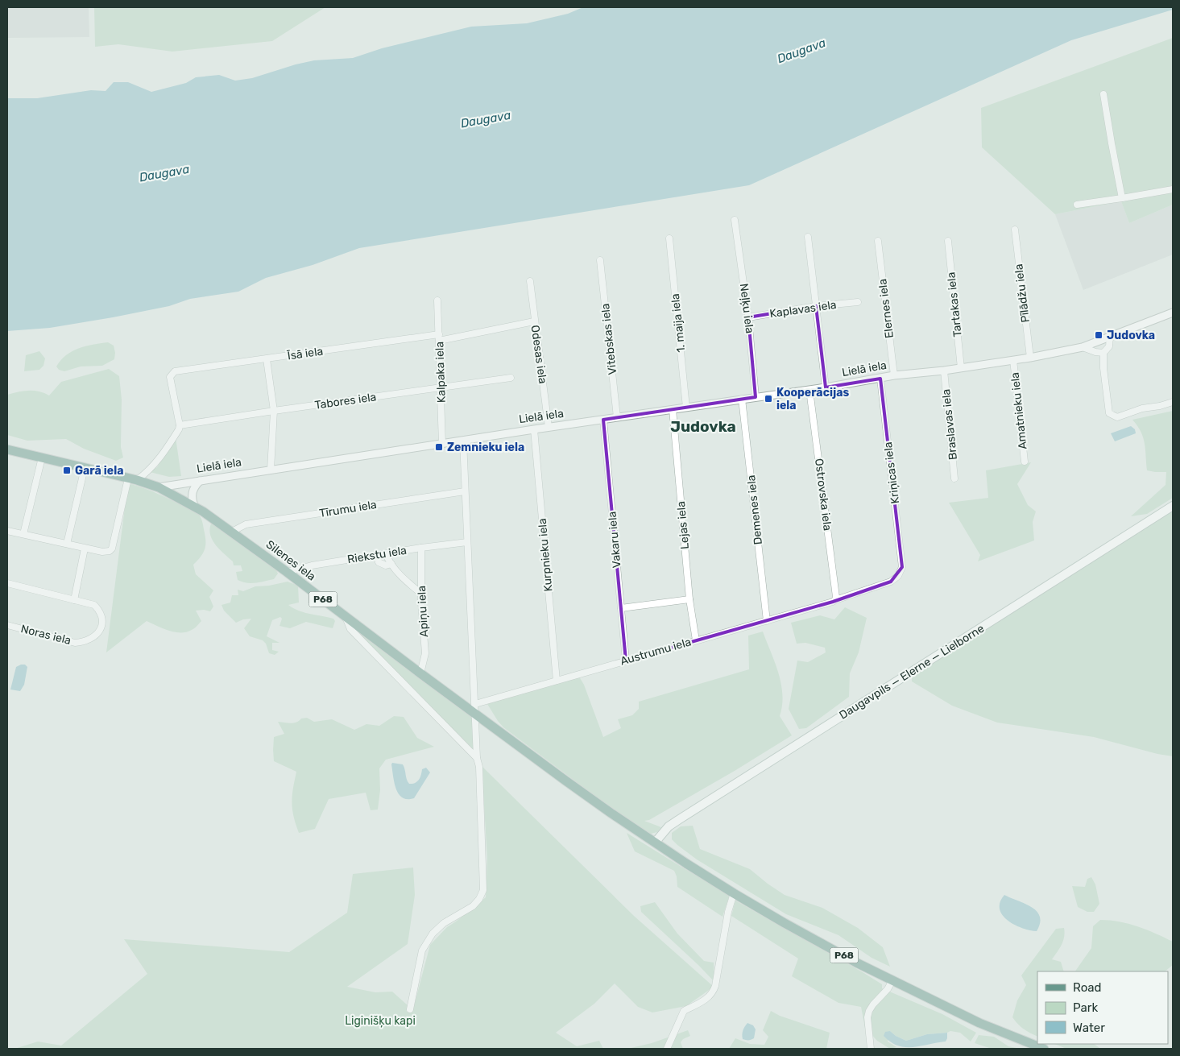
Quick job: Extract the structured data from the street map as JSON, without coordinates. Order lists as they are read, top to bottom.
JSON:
{
  "streets": {
    "main road": [
      "Lielā iela",
      "Silenes iela",
      "P68",
      "Daugavpils — Elerne — Lielborne"
    ],
    "street": [
      "Pīlādžu iela",
      "Tartakas iela",
      "Neļķu iela",
      "Elernes iela",
      "Kaplavas iela",
      "1. maija iela",
      "Vitebskas iela",
      "Īsā iela",
      "Odesas iela",
      "Kalpaka iela",
      "Tabores iela",
      "Amatnieku iela",
      "Braslavas iela",
      "Kriņicas iela",
      "Ostrovska iela",
      "Tīrumu iela",
      "Demenes iela",
      "Lejas iela",
      "Vakaru iela",
      "Riekstu iela",
      "Kurpnieku iela",
      "Apiņu iela",
      "Noras iela",
      "Austrumu iela"
    ]
  },
  "crossings": [
    ["Pīlādžu iela", "Lielā iela"],
    ["Tartakas iela", "Lielā iela"],
    ["Neļķu iela", "Kaplavas iela"],
    ["Neļķu iela", "Lielā iela"],
    ["Elernes iela", "Lielā iela"],
    ["1. maija iela", "Lielā iela"],
    ["Vitebskas iela", "Lielā iela"],
    ["Īsā iela", "Odesas iela"],
    ["Īsā iela", "Kalpaka iela"],
    ["Īsā iela", "Tabores iela"],
    ["Odesas iela", "Lielā iela"],
    ["Lielā iela", "Kalpaka iela"],
    ["Lielā iela", "Amatnieku iela"],
    ["Lielā iela", "Braslavas iela"],
    ["Lielā iela", "Kriņicas iela"],
    ["Lielā iela", "Ostrovska iela"],
    ["Lielā iela", "Demenes iela"],
    ["Lielā iela", "Lejas iela"],
    ["Lielā iela", "Vakaru iela"],
    ["Lielā iela", "Kurpnieku iela"],
    ["Lielā iela", "Silenes iela"],
    ["Kalpaka iela", "Tabores iela"],
    ["Kriņicas iela", "Austrumu iela"],
    ["Ostrovska iela", "Austrumu iela"],
    ["Tīrumu iela", "Silenes iela"],
    ["Demenes iela", "Austrumu iela"],
    ["Lejas iela", "Austrumu iela"],
    ["Vakaru iela", "Austrumu iela"],
    ["Riekstu iela", "Silenes iela"],
    ["Riekstu iela", "Apiņu iela"],
    ["Kurpnieku iela", "Austrumu iela"],
    ["Silenes iela", "P68"],
    ["Silenes iela", "Apiņu iela"],
    ["Silenes iela", "Austrumu iela"],
    ["P68", "Austrumu iela"],
    ["P68", "Daugavpils — Elerne — Lielborne"]
  ],
  "districts": ["Judovka"],
  "water": ["Daugava"],
  "parks": ["Liginišķu kapi"],
  "places": {
    "transit": [
      "Judovka",
      "Kooperācijas iela",
      "Zemnieku iela",
      "Garā iela"
    ]
  },
  "legend": ["Road", "Park", "Water"]
}
